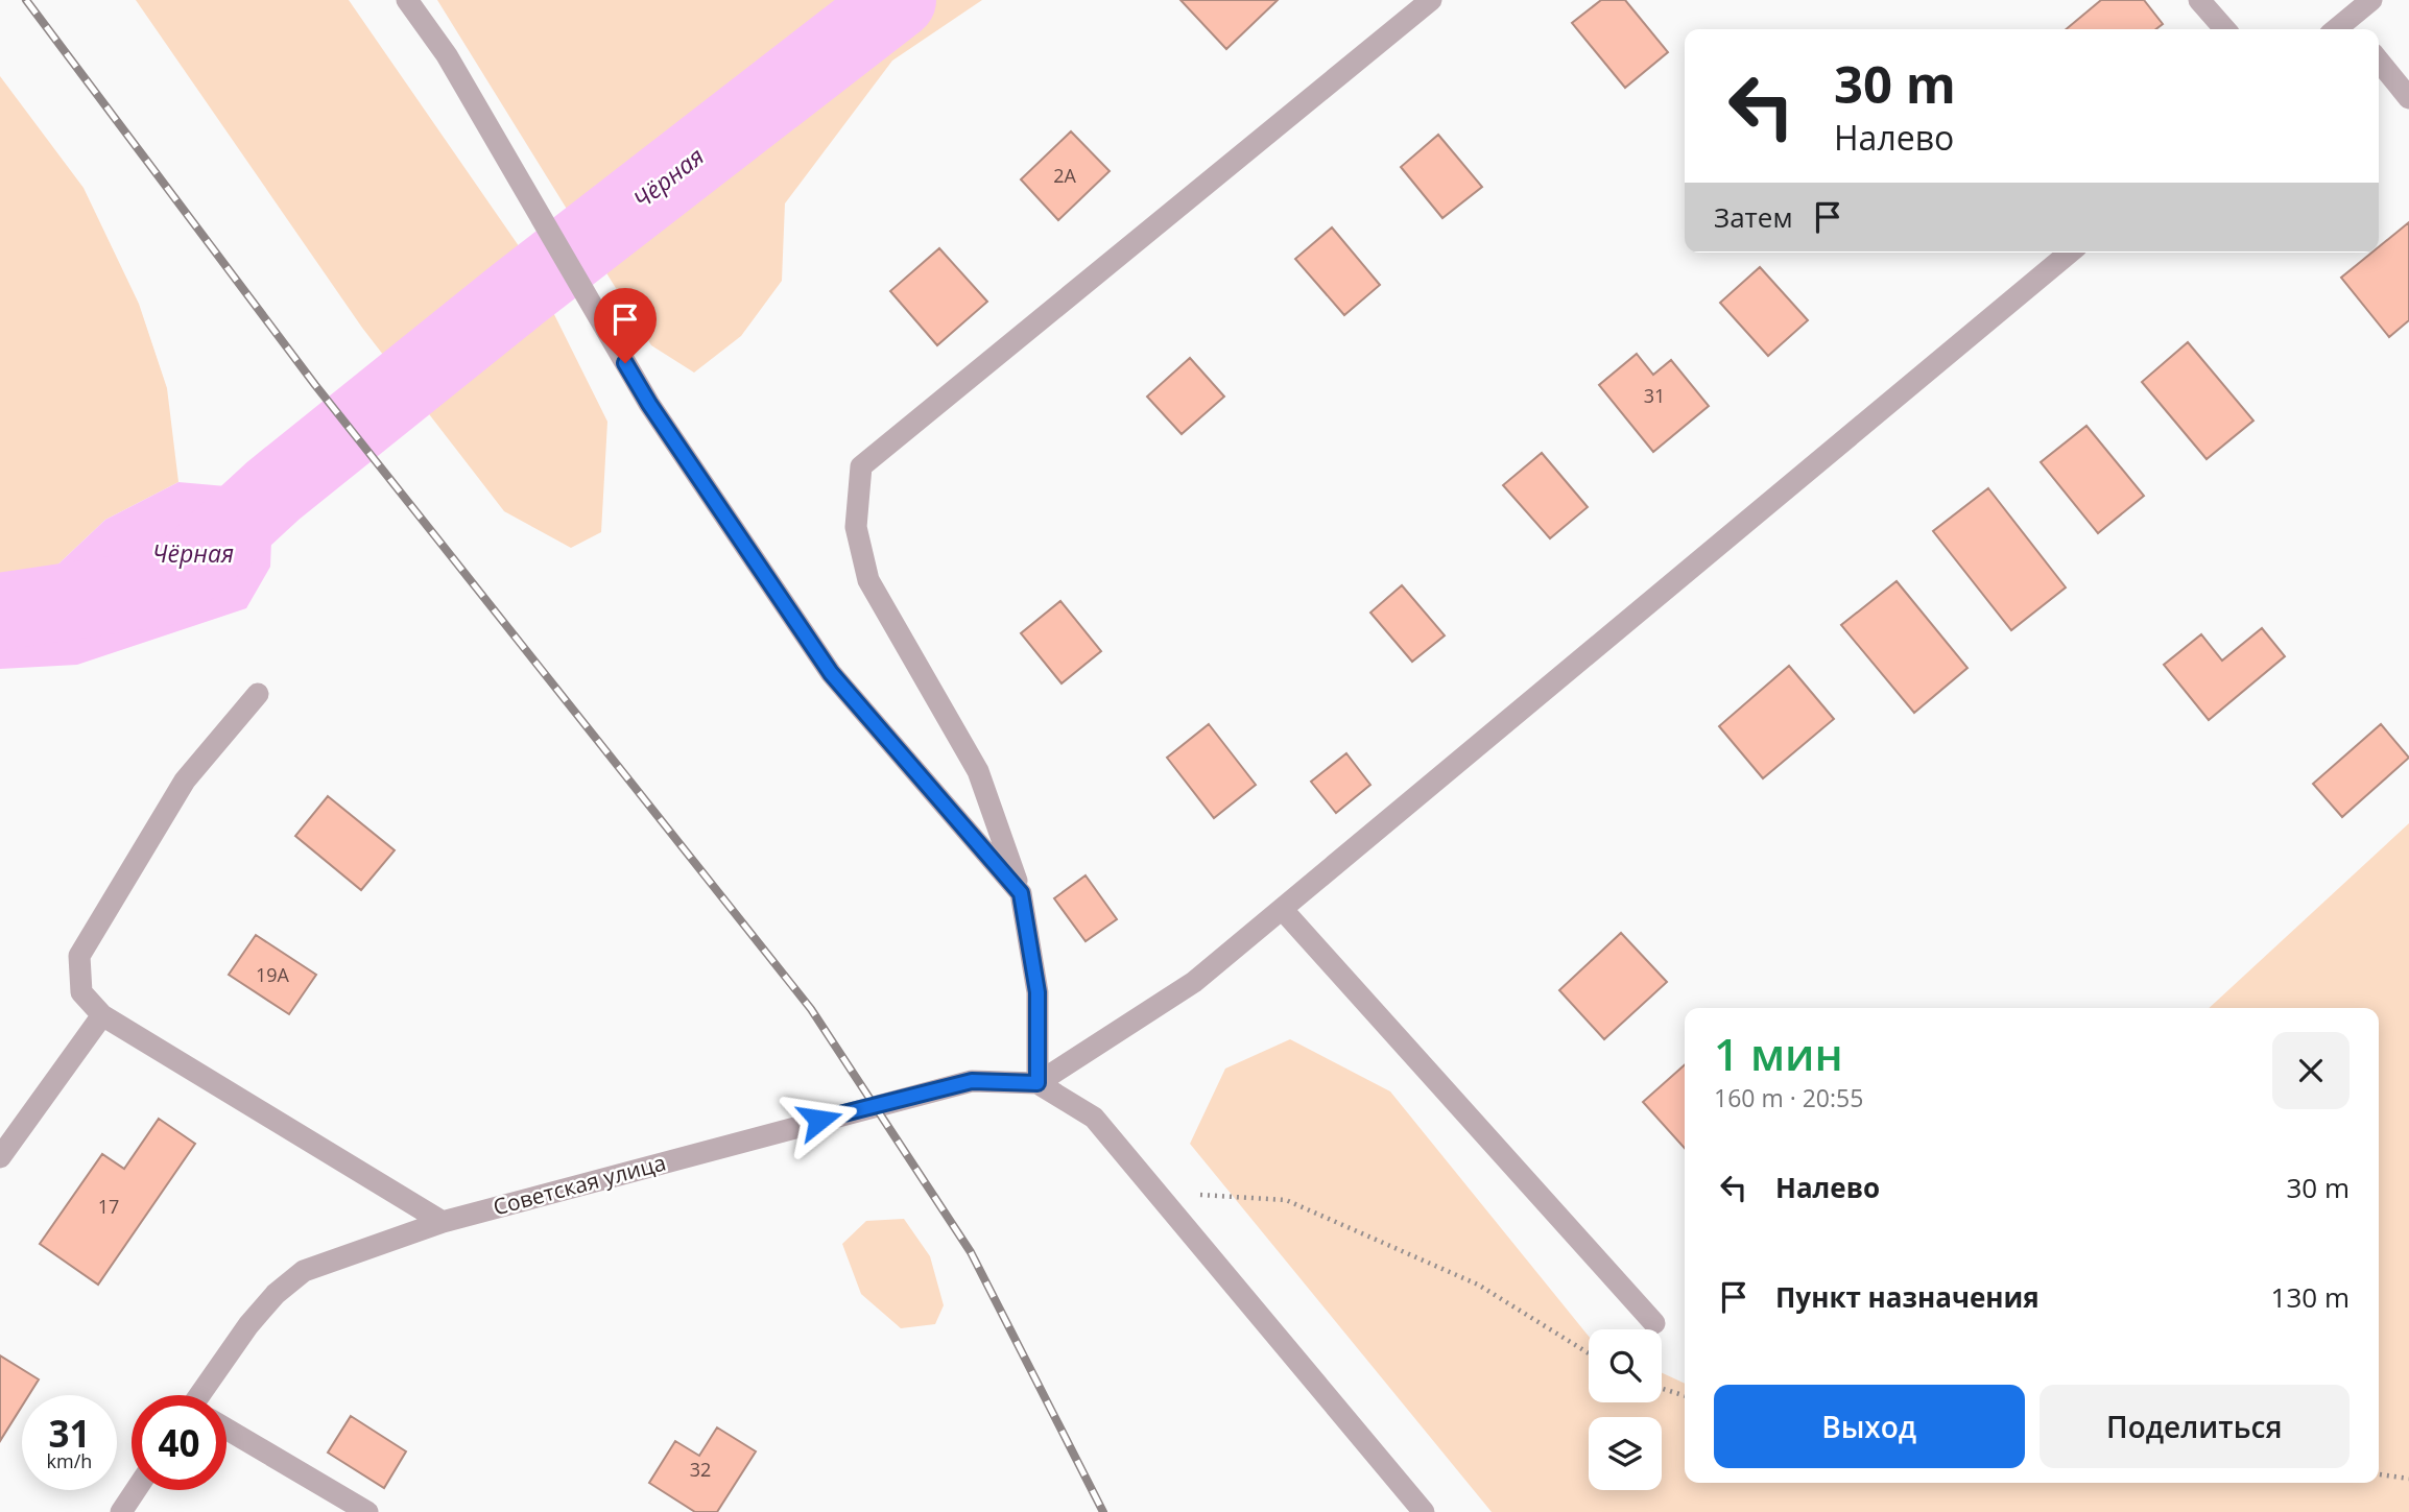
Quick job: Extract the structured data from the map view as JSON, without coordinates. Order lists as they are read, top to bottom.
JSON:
{
  "streets": {
    "street": ["Советская улица"]
  },
  "water": ["Чёрная"],
  "house_numbers": [
    "2А",
    "31",
    "19А",
    "17",
    "32"
  ],
  "page": {
    "turn": ["30 m", "Налево"],
    "then": "Затем",
    "heading": ["1 мин", "160 m · 20:55"],
    "list": [
      {
        "name": "Налево",
        "value": "30 m"
      },
      {
        "name": "Пункт назначения",
        "value": "130 m"
      }
    ],
    "buttons": ["Выход", "Поделиться"],
    "speed": "31 km/h",
    "limit": "40"
  }
}
